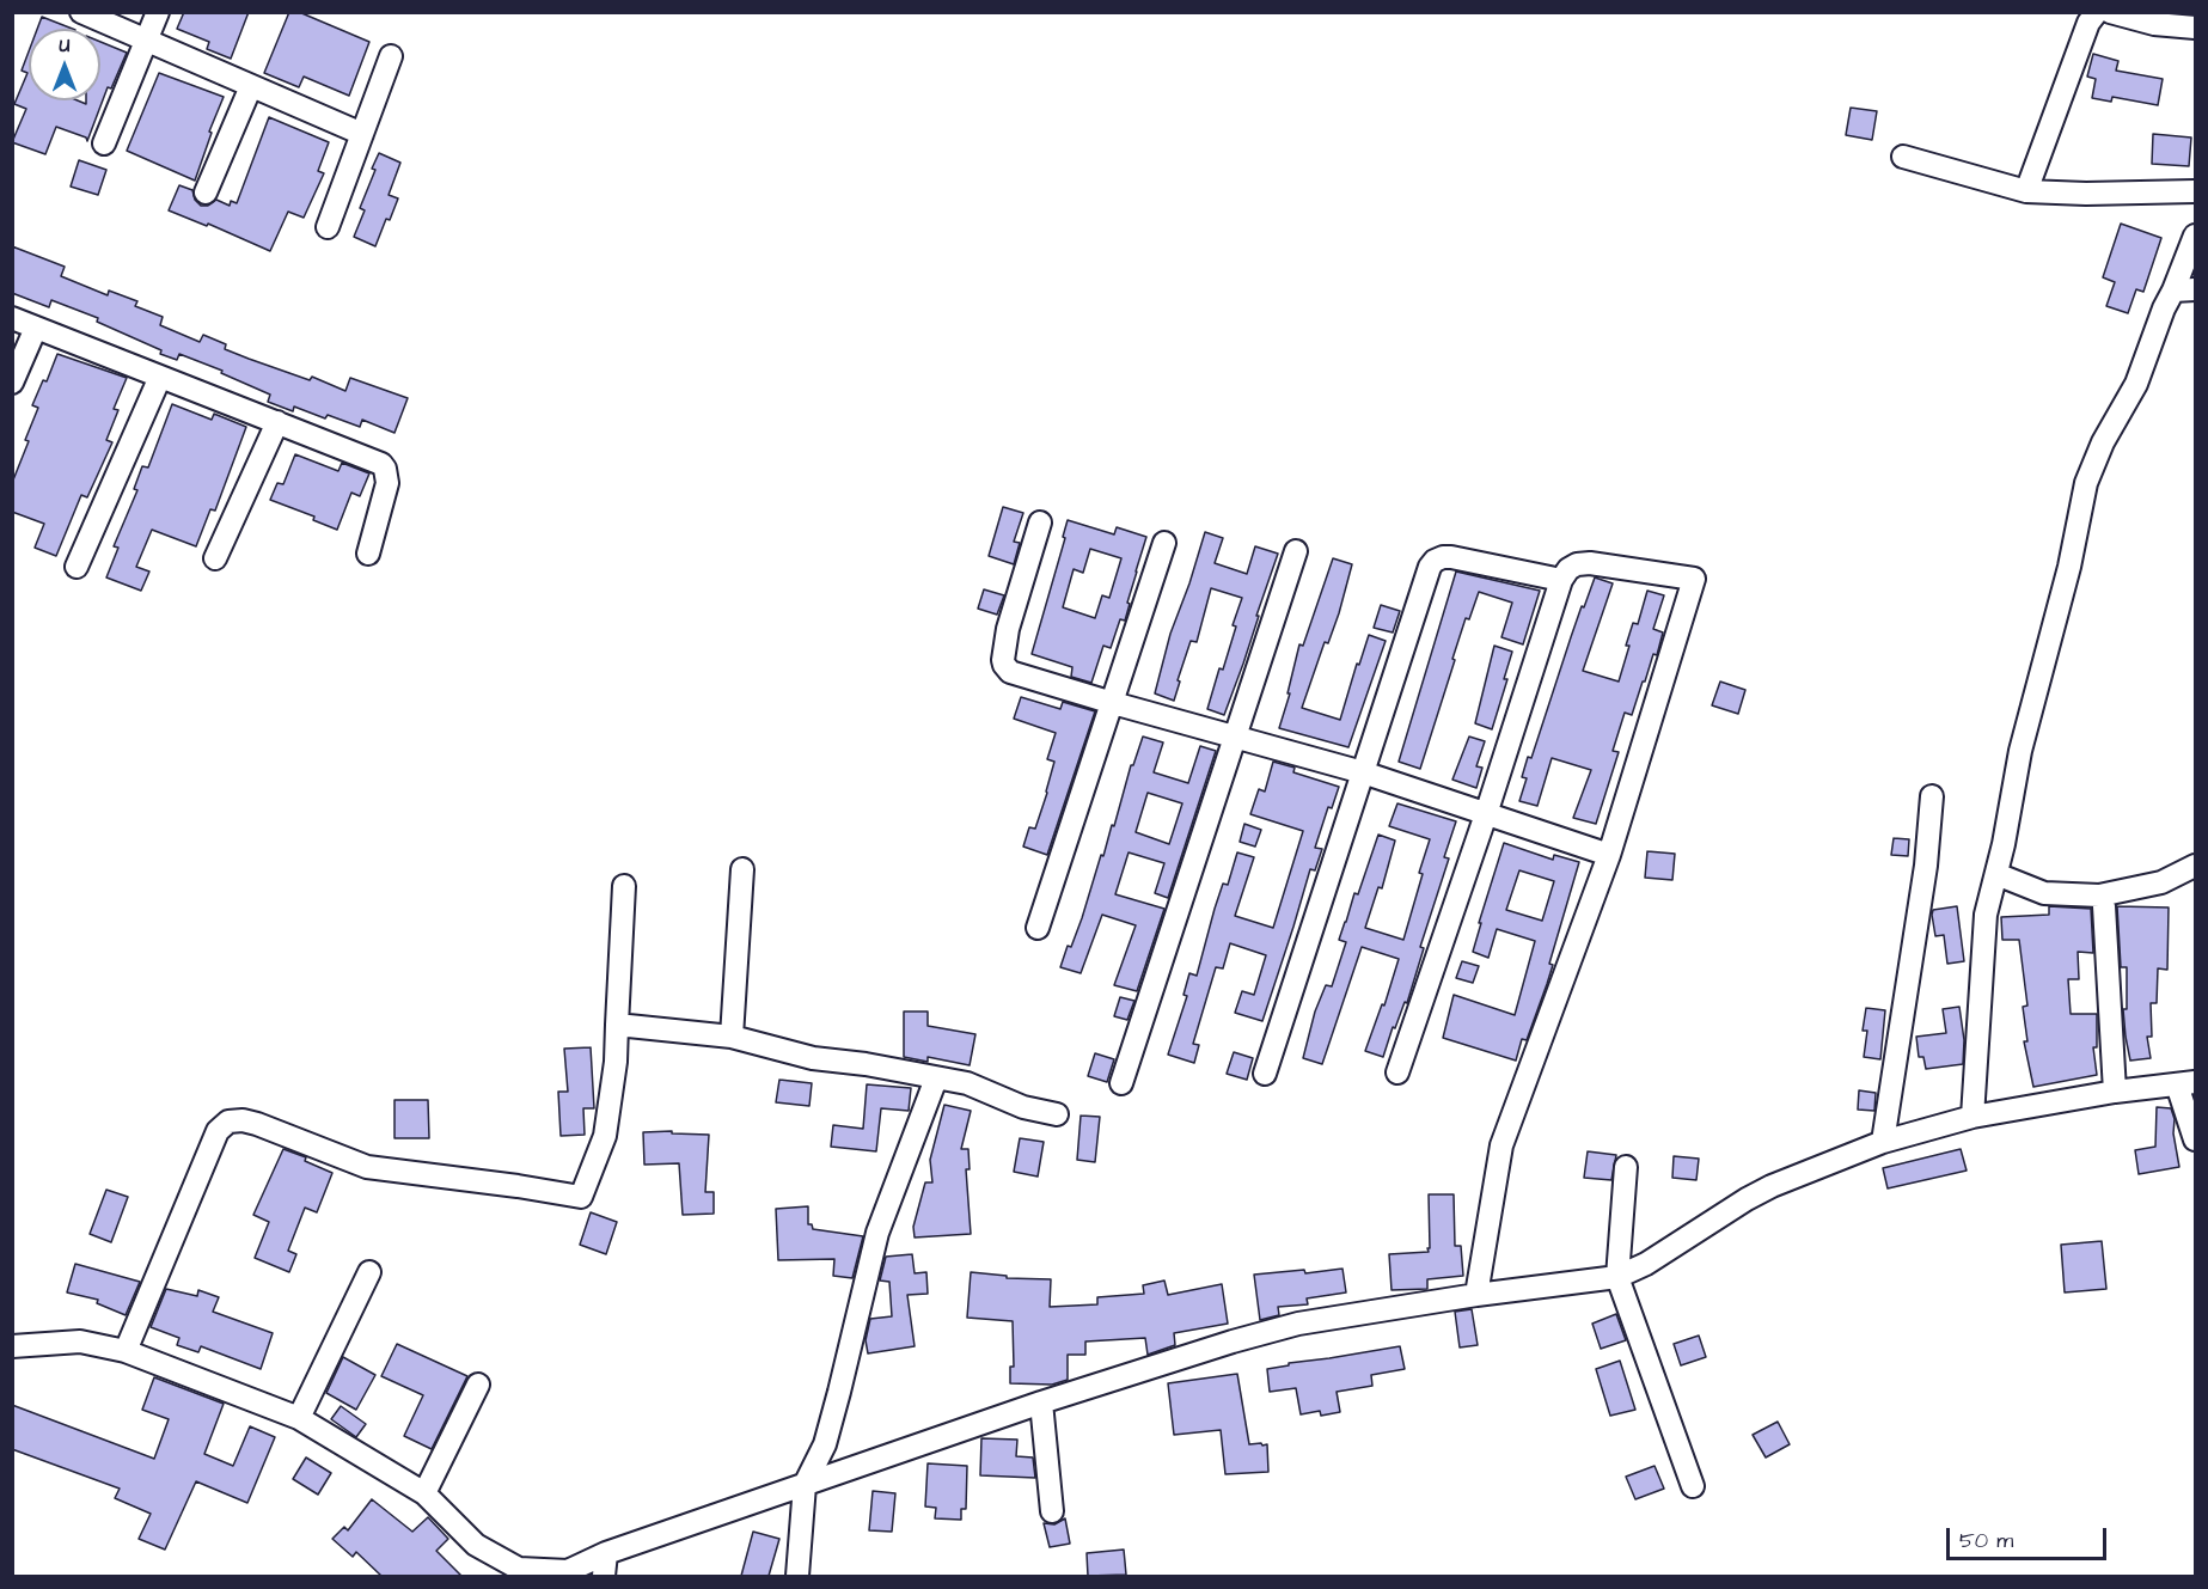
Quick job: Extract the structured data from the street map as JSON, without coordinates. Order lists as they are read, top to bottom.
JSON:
{
  "scale_bar": "50 m",
  "north": "top"
}
